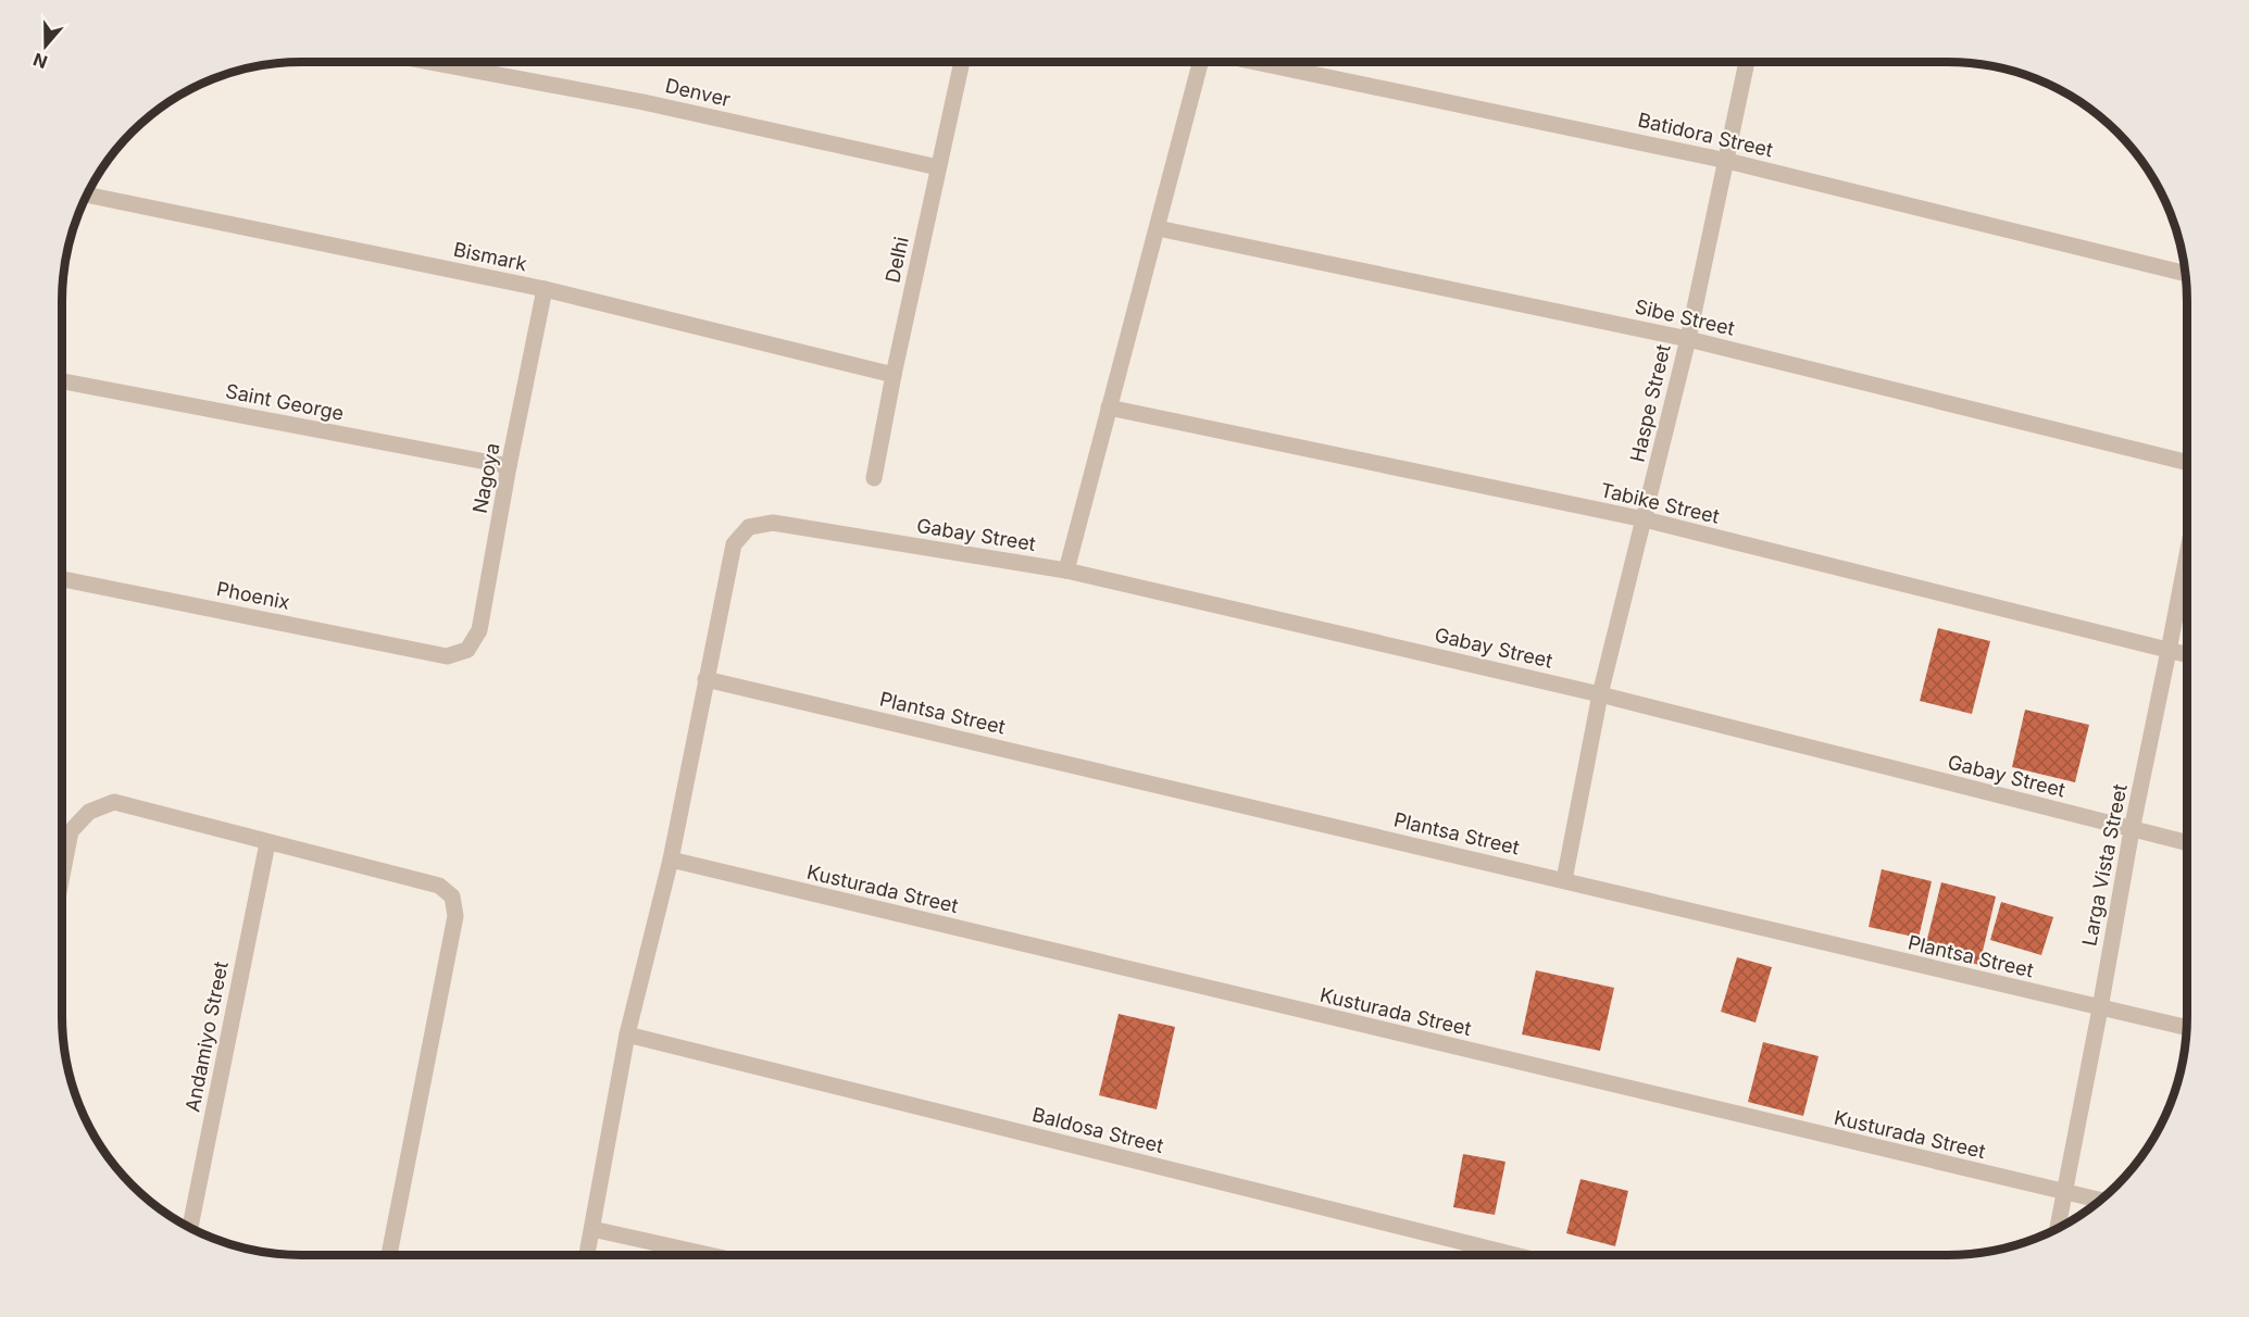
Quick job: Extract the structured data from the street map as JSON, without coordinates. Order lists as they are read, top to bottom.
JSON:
{
  "streets": {
    "street": [
      "Denver",
      "Batidora Street",
      "Bismark",
      "Delhi",
      "Sibe Street",
      "Saint George",
      "Haspe Street",
      "Nagoya",
      "Tabike Street",
      "Gabay Street",
      "Phoenix",
      "Plantsa Street",
      "Larga Vista Street",
      "Kusturada Street",
      "Andamiyo Street",
      "Baldosa Street"
    ]
  },
  "crossings": [
    ["Denver", "Delhi"],
    ["Batidora Street", "Haspe Street"],
    ["Bismark", "Delhi"],
    ["Bismark", "Nagoya"],
    ["Sibe Street", "Haspe Street"],
    ["Saint George", "Nagoya"],
    ["Haspe Street", "Tabike Street"],
    ["Haspe Street", "Gabay Street"],
    ["Haspe Street", "Plantsa Street"],
    ["Nagoya", "Phoenix"],
    ["Tabike Street", "Larga Vista Street"],
    ["Gabay Street", "Plantsa Street"],
    ["Gabay Street", "Larga Vista Street"],
    ["Plantsa Street", "Larga Vista Street"],
    ["Larga Vista Street", "Kusturada Street"]
  ],
  "north": "bottom"
}
